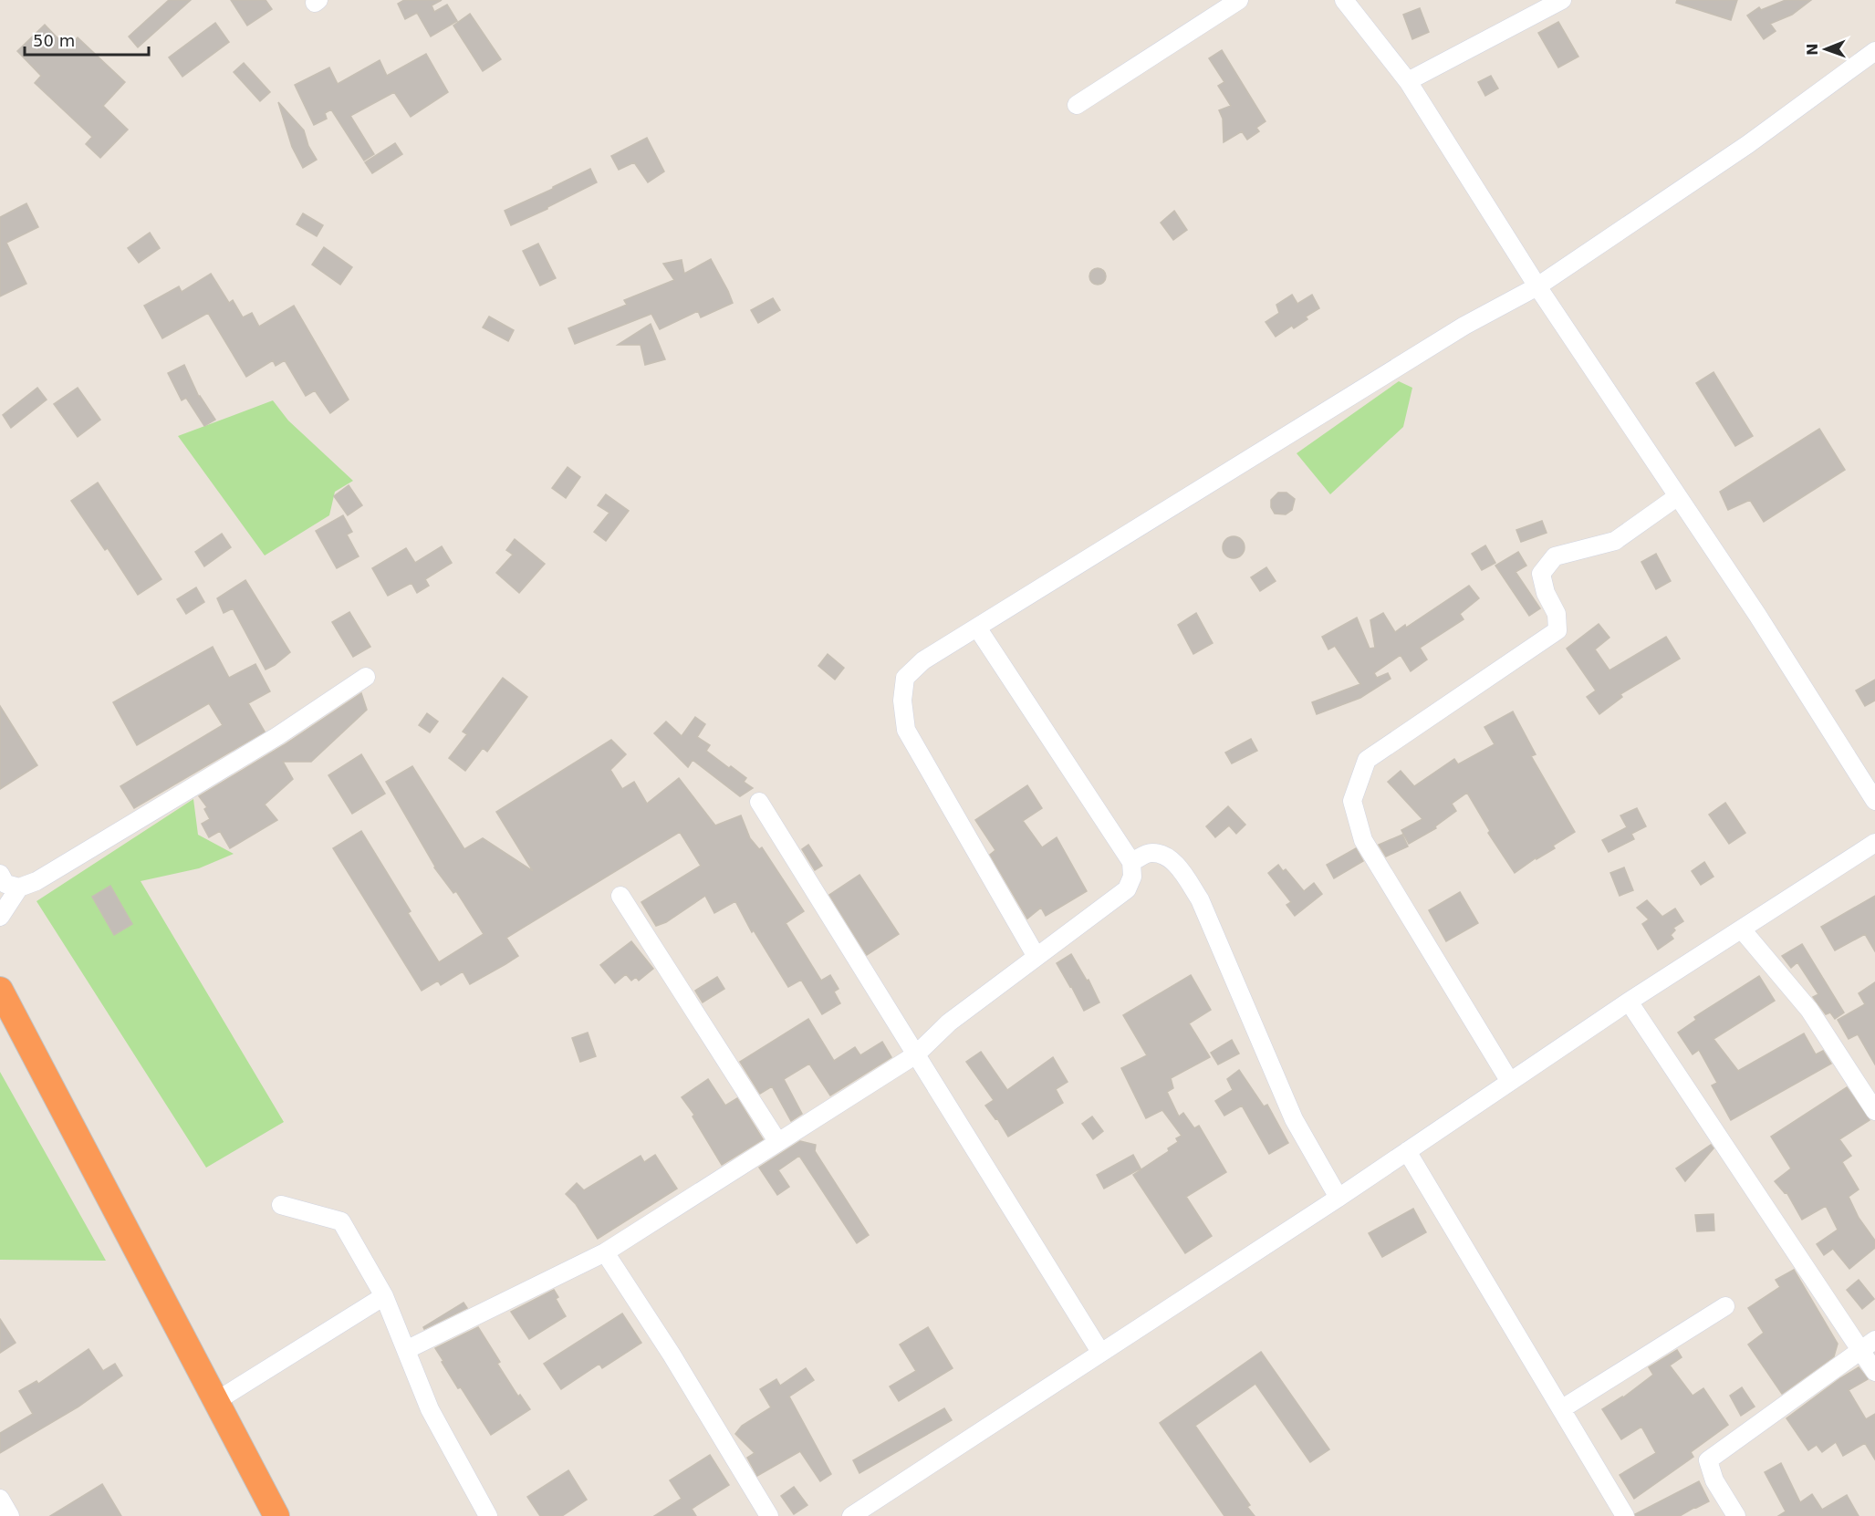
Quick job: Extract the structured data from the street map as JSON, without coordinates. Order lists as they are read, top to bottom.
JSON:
{
  "scale_bar": "50 m",
  "north": "left"
}
